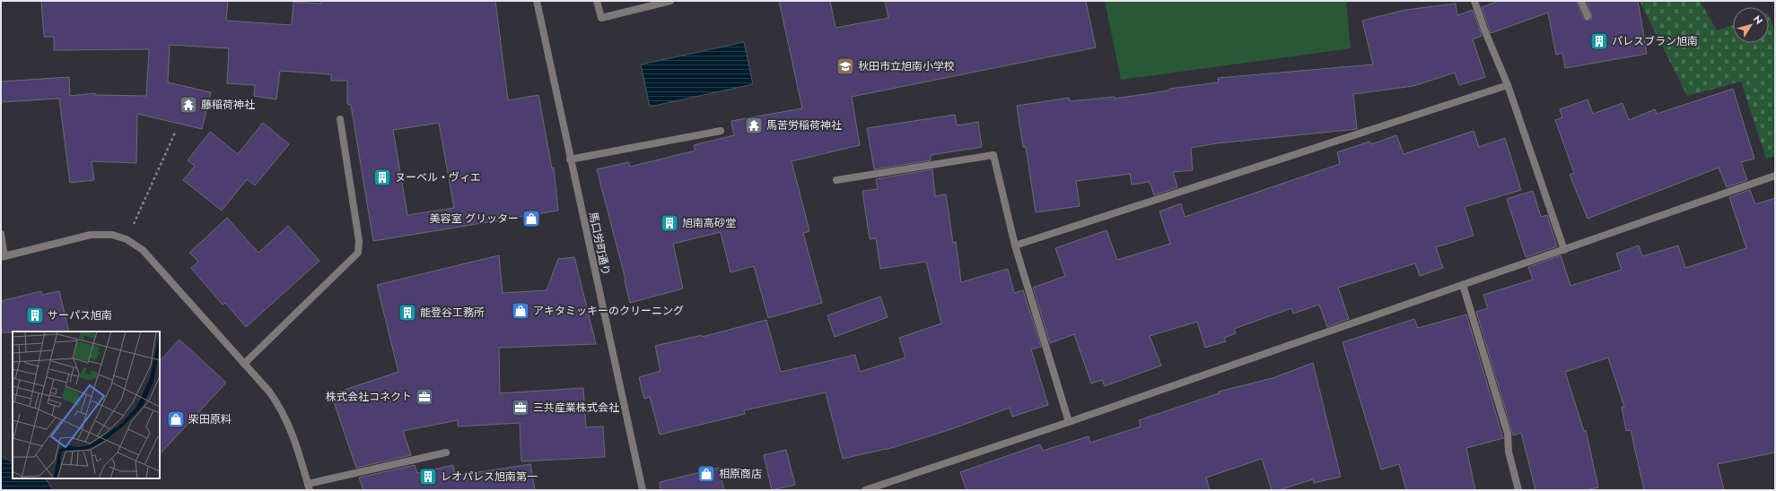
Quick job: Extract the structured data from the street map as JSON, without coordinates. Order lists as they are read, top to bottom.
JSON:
{
  "streets": {
    "street": ["馬口労町通り"]
  },
  "places": {
    "building": [
      "パレスブラン旭南",
      "ヌーベル・ヴィエ",
      "旭南高砂堂",
      "能登谷工務所",
      "サーパス旭南",
      "レオパレス旭南第一"
    ],
    "school or university": ["秋田市立旭南小学校"],
    "temple": ["藤稲荷神社", "馬苦労稲荷神社"],
    "shop": [
      "美容室 グリッター",
      "アキタミッキーのクリーニング",
      "柴田原料",
      "相原商店"
    ],
    "office": ["株式会社コネクト", "三共産業株式会社"]
  },
  "north": "top right"
}
